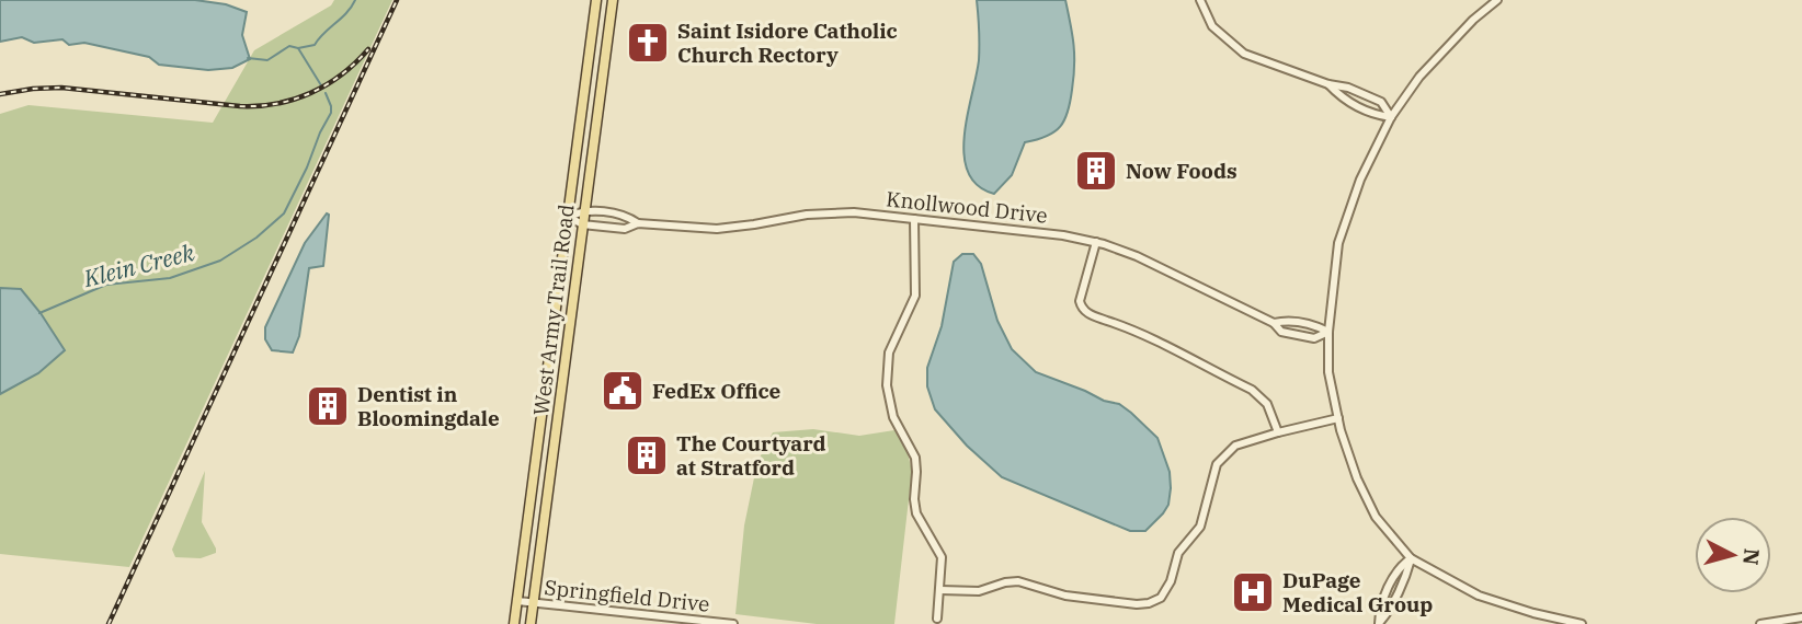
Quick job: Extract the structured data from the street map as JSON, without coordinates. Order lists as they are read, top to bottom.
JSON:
{
  "streets": {
    "main road": ["West Army Trail Road"],
    "street": ["Knollwood Drive", "Springfield Drive"]
  },
  "crossings": [
    ["Knollwood Drive", "West Army Trail Road"],
    ["West Army Trail Road", "Springfield Drive"]
  ],
  "water": ["Klein Creek"],
  "places": {
    "church": ["Saint Isidore Catholic Church Rectory"],
    "building": ["Now Foods", "Dentist in Bloomingdale", "The Courtyard at Stratford"],
    "public building": ["FedEx Office"],
    "hospital": ["DuPage Medical Group"]
  },
  "north": "right"
}
